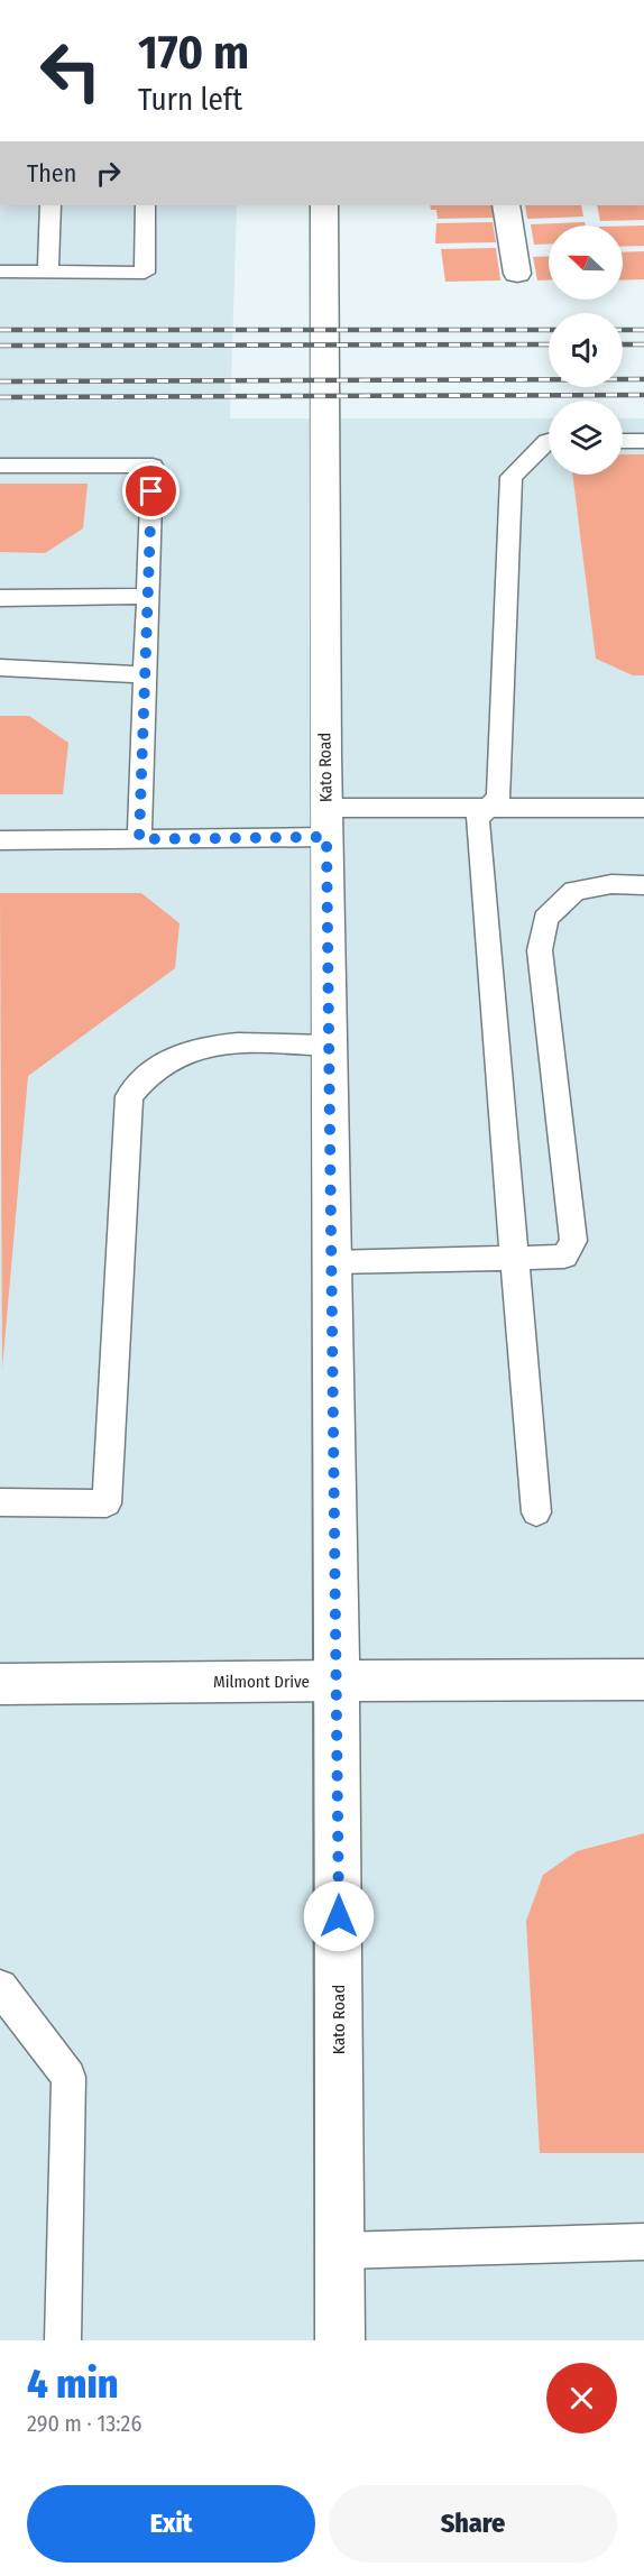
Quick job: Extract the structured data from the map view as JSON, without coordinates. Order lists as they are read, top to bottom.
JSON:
{
  "streets": {
    "street": ["Kato Road", "Milmont Drive"]
  },
  "crossings": [
    ["Kato Road", "Milmont Drive"]
  ],
  "north": "left",
  "page": {
    "turn": ["170 m", "Turn left"],
    "then": "Then",
    "heading": ["4 min", "290 m · 13:26"],
    "buttons": ["Exit", "Share"]
  }
}
